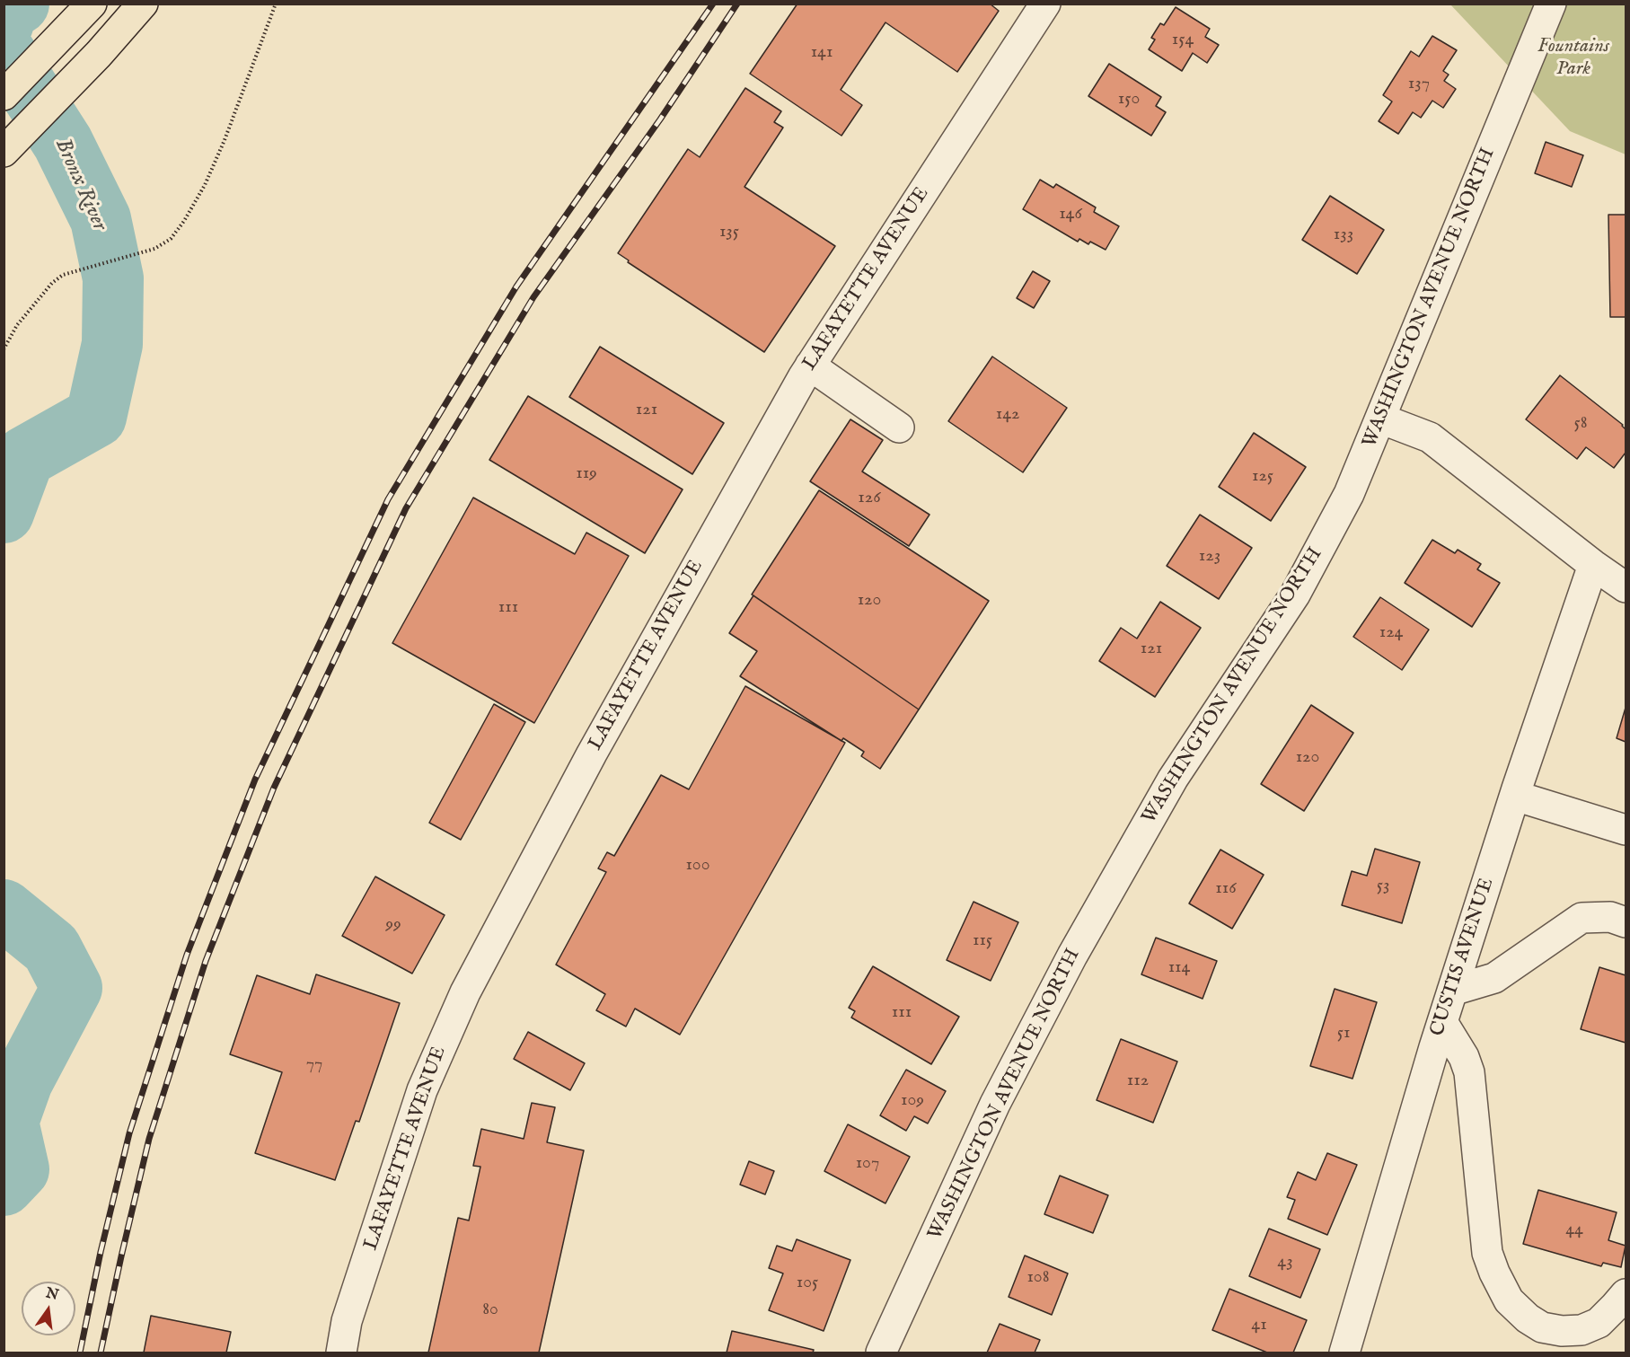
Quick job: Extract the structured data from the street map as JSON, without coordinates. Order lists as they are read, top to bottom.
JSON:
{
  "streets": {
    "street": ["LAFAYETTE AVENUE", "WASHINGTON AVENUE NORTH", "CUSTIS AVENUE"]
  },
  "water": ["Bronx River"],
  "parks": ["Fountains Park"],
  "house_numbers": [
    "154",
    "141",
    "137",
    "150",
    "146",
    "135",
    "133",
    "121",
    "142",
    "58",
    "119",
    "125",
    "126",
    "123",
    "120",
    "111",
    "124",
    "121",
    "120",
    "100",
    "53",
    "116",
    "99",
    "115",
    "114",
    "111",
    "51",
    "77",
    "112",
    "109",
    "107",
    "44",
    "43",
    "108",
    "105",
    "80",
    "41"
  ],
  "north": "top"
}
